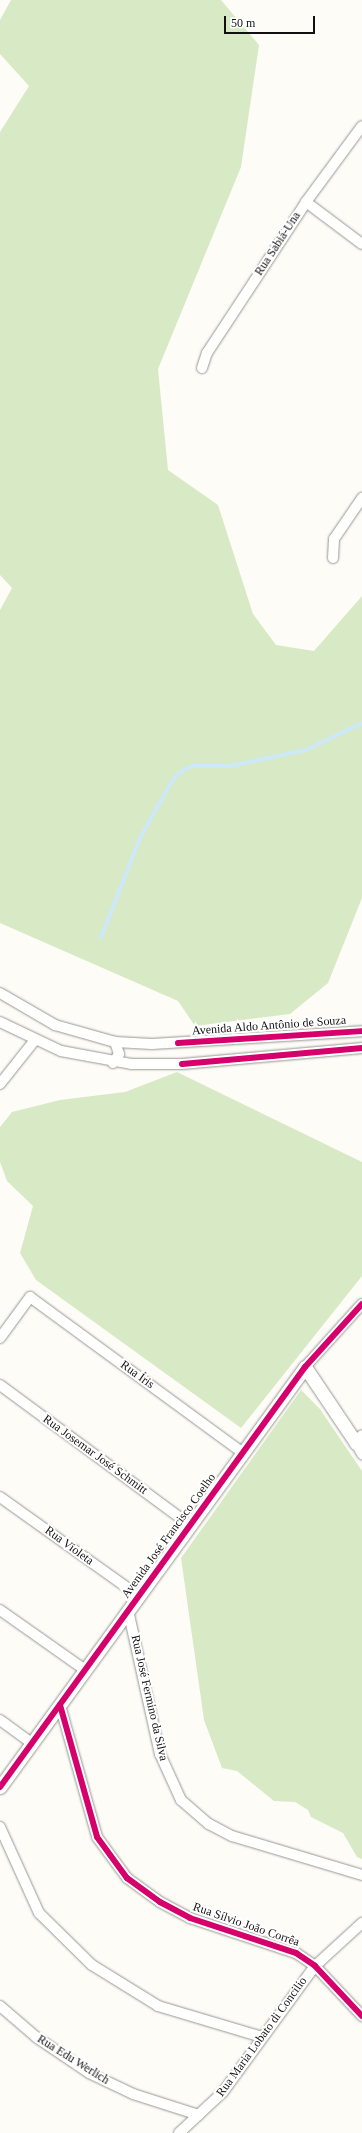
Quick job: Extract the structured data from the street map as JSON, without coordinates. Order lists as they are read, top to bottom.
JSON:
{
  "streets": {
    "street": [
      "Rua Sabiá-Una",
      "Avenida Aldo Antônio de Souza",
      "Rua Íris",
      "Rua Josemar José Schmitt",
      "Avenida José Francisco Coelho",
      "Rua Violeta",
      "Rua José Fermino da Silva",
      "Rua Sílvio João Corrêa",
      "Rua Maria Lobato di Concilio",
      "Rua Edu Werlich"
    ]
  },
  "crossings": [
    ["Rua Íris", "Avenida José Francisco Coelho"],
    ["Rua Josemar José Schmitt", "Avenida José Francisco Coelho"],
    ["Avenida José Francisco Coelho", "Rua Violeta"],
    ["Avenida José Francisco Coelho", "Rua José Fermino da Silva"],
    ["Avenida José Francisco Coelho", "Rua Sílvio João Corrêa"],
    ["Rua Sílvio João Corrêa", "Rua Maria Lobato di Concilio"],
    ["Rua Maria Lobato di Concilio", "Rua Edu Werlich"]
  ],
  "scale_bar": "50 m"
}
